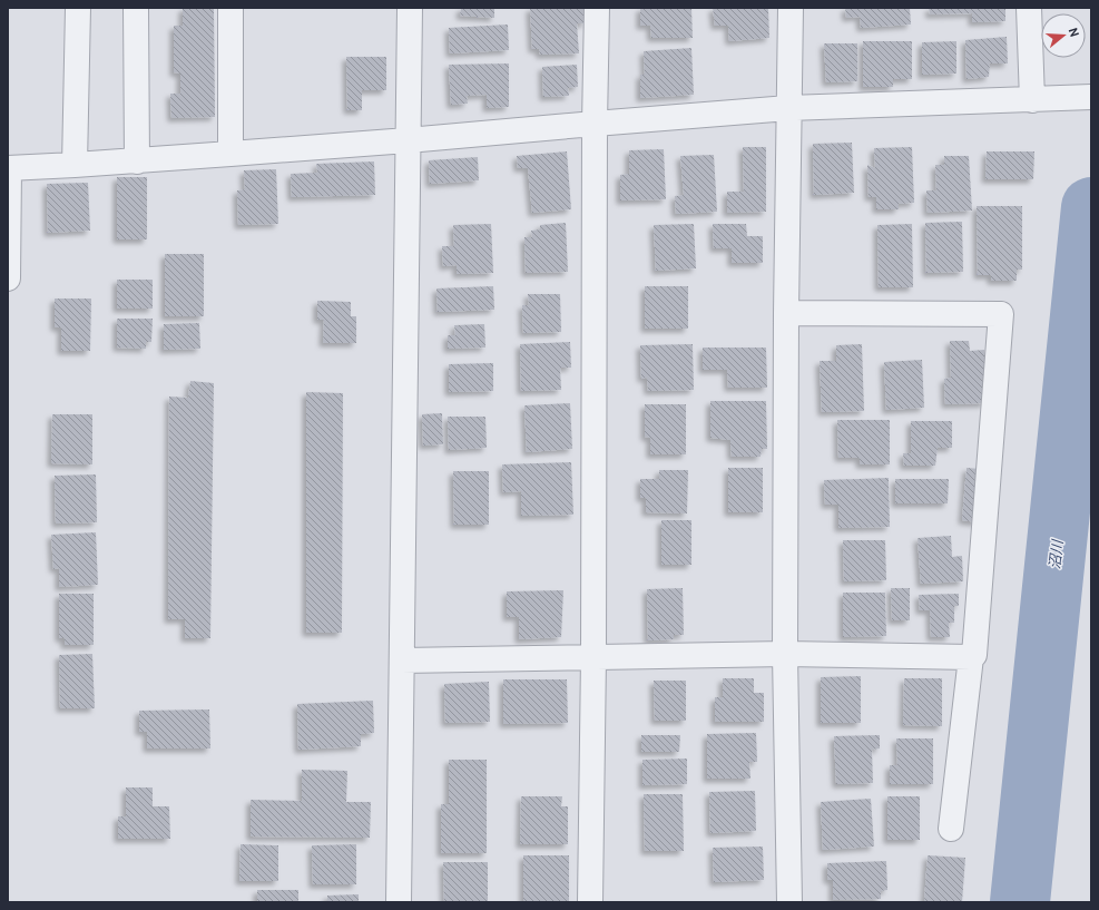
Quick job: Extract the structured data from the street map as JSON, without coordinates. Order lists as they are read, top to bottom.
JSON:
{
  "water": ["沼川"],
  "north": "right"
}
